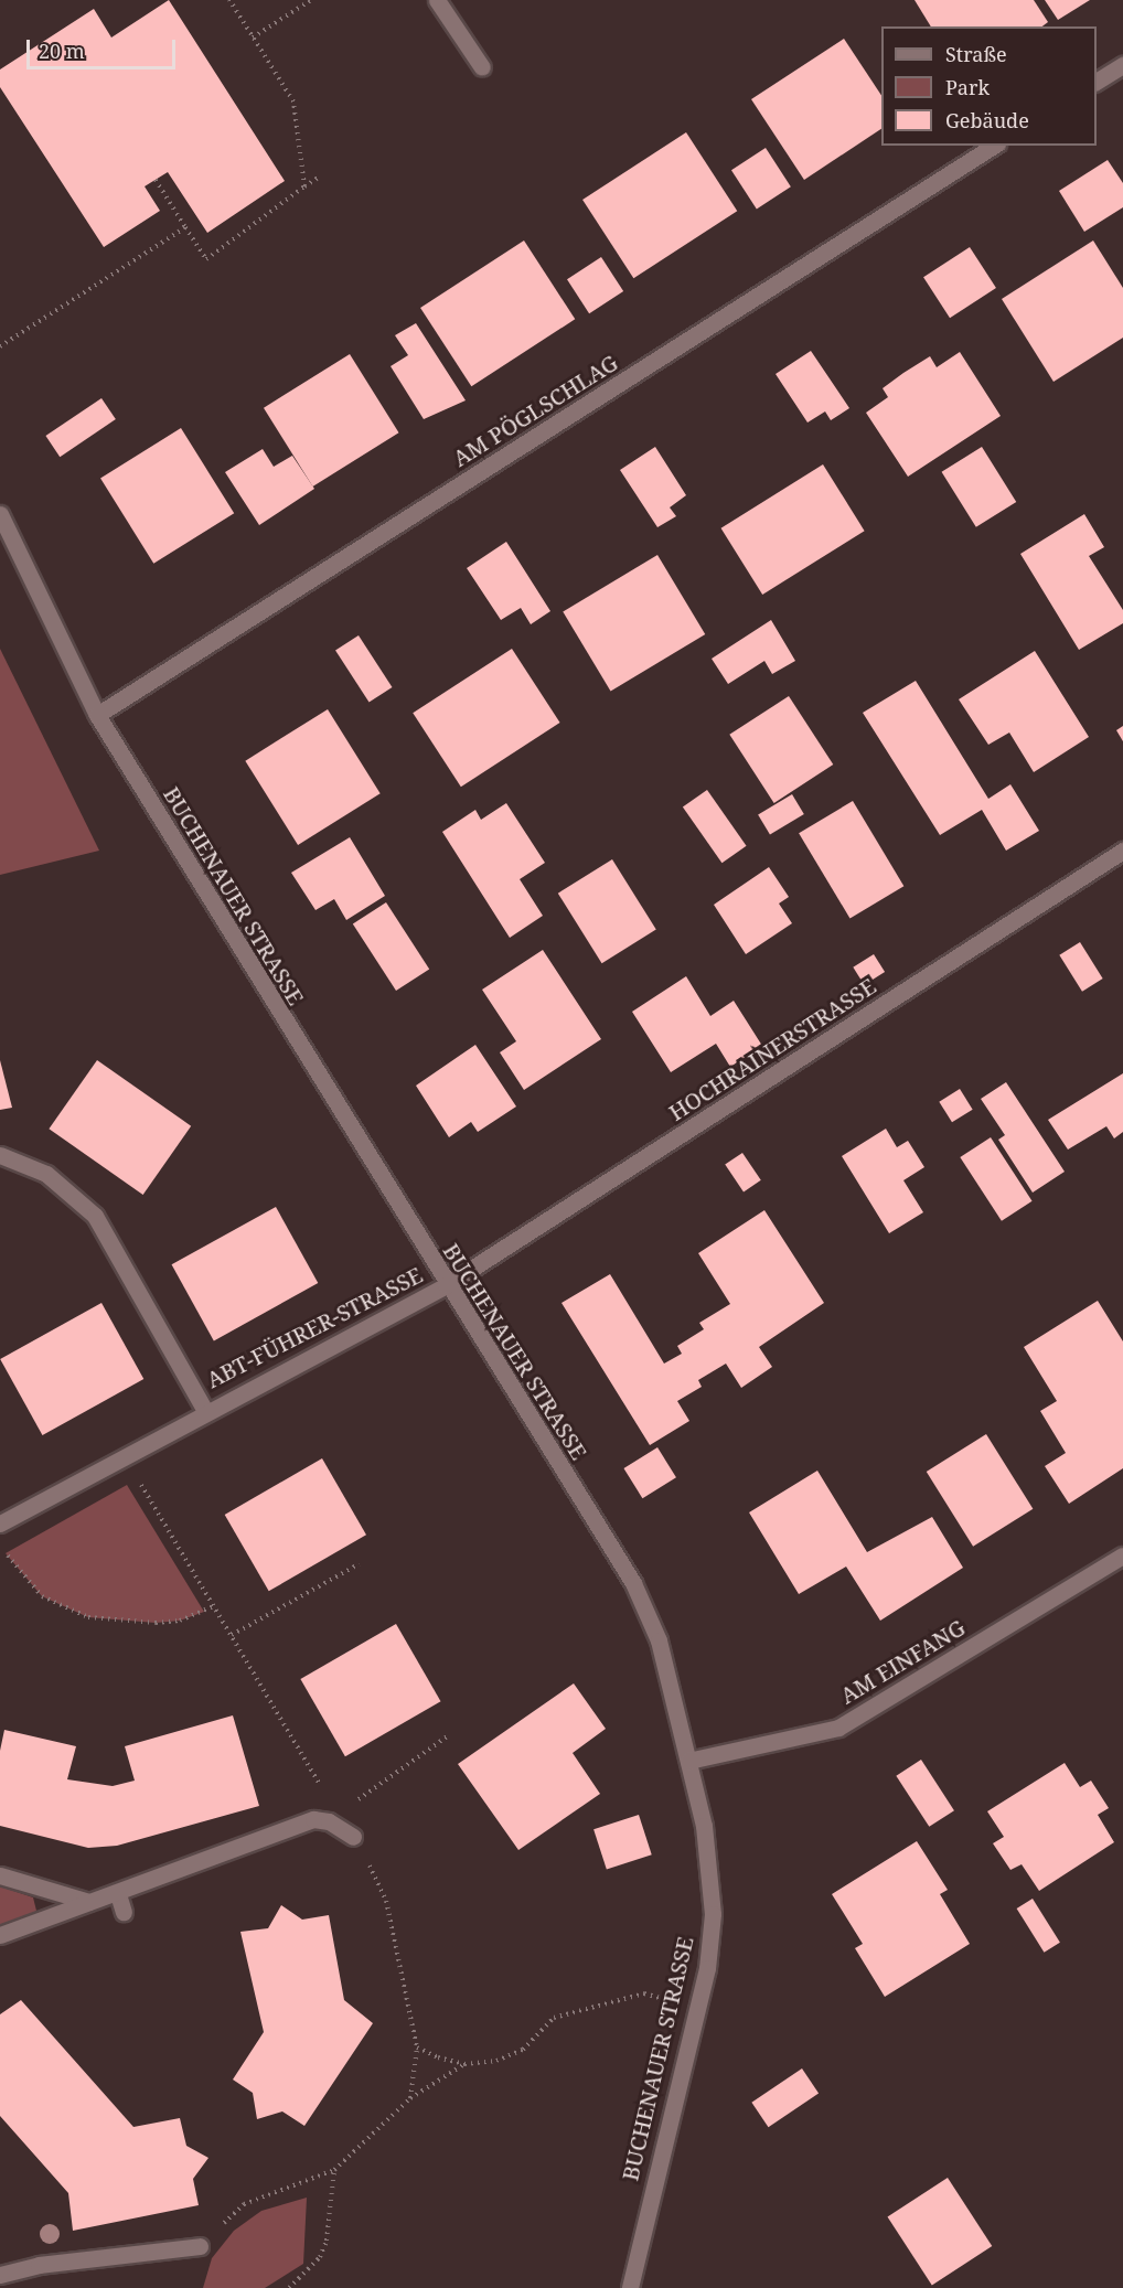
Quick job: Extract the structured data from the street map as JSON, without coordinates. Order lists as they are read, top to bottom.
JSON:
{
  "streets": {
    "street": [
      "AM PÖGLSCHLAG",
      "BUCHENAUER STRASSE",
      "HOCHRAINERSTRASSE",
      "ABT-FÜHRER-STRASSE",
      "AM EINFANG"
    ]
  },
  "crossings": [
    ["AM PÖGLSCHLAG", "BUCHENAUER STRASSE"],
    ["BUCHENAUER STRASSE", "HOCHRAINERSTRASSE"],
    ["BUCHENAUER STRASSE", "ABT-FÜHRER-STRASSE"],
    ["BUCHENAUER STRASSE", "AM EINFANG"],
    ["HOCHRAINERSTRASSE", "ABT-FÜHRER-STRASSE"]
  ],
  "legend": ["Straße", "Park", "Gebäude"],
  "scale_bar": "20 m"
}
